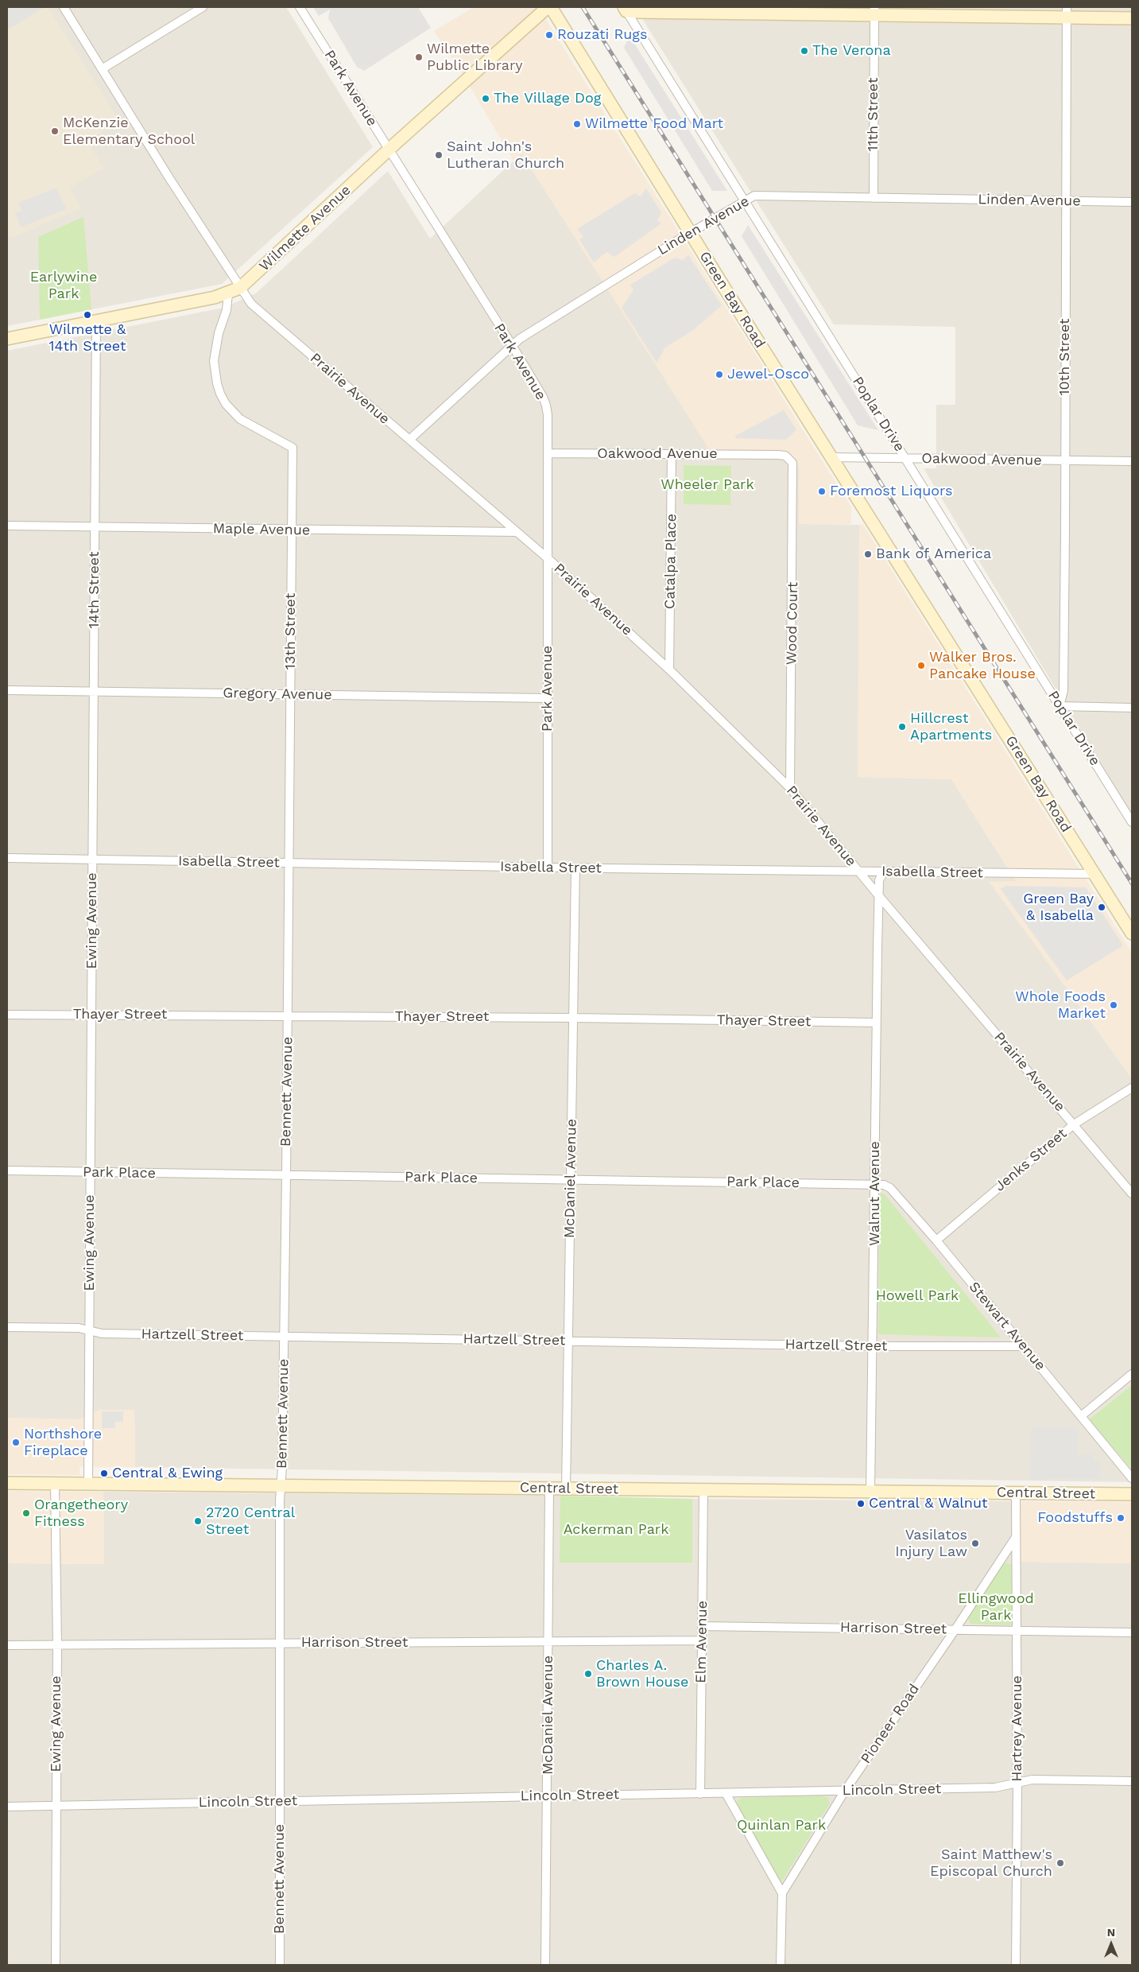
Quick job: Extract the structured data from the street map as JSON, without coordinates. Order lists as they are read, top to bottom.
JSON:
{
  "streets": {
    "main road": ["Wilmette Avenue", "Green Bay Road", "Central Street"],
    "street": [
      "Park Avenue",
      "11th Street",
      "Linden Avenue",
      "10th Street",
      "Prairie Avenue",
      "Poplar Drive",
      "Oakwood Avenue",
      "Maple Avenue",
      "Catalpa Place",
      "14th Street",
      "Wood Court",
      "13th Street",
      "Gregory Avenue",
      "Isabella Street",
      "Ewing Avenue",
      "Thayer Street",
      "Bennett Avenue",
      "Jenks Street",
      "Park Place",
      "McDaniel Avenue",
      "Walnut Avenue",
      "Stewart Avenue",
      "Hartzell Street",
      "Harrison Street",
      "Elm Avenue",
      "Pioneer Road",
      "Hartrey Avenue",
      "Lincoln Street"
    ]
  },
  "crossings": [
    ["Park Avenue", "Linden Avenue"],
    ["Park Avenue", "Wilmette Avenue"],
    ["Park Avenue", "Prairie Avenue"],
    ["Park Avenue", "Oakwood Avenue"],
    ["Park Avenue", "Gregory Avenue"],
    ["Park Avenue", "Isabella Street"],
    ["11th Street", "Linden Avenue"],
    ["Linden Avenue", "Green Bay Road"],
    ["Linden Avenue", "10th Street"],
    ["Linden Avenue", "Prairie Avenue"],
    ["Linden Avenue", "Poplar Drive"],
    ["Wilmette Avenue", "Prairie Avenue"],
    ["Wilmette Avenue", "14th Street"],
    ["Wilmette Avenue", "13th Street"],
    ["Green Bay Road", "Oakwood Avenue"],
    ["Green Bay Road", "Isabella Street"],
    ["10th Street", "Poplar Drive"],
    ["10th Street", "Oakwood Avenue"],
    ["Prairie Avenue", "Maple Avenue"],
    ["Prairie Avenue", "Catalpa Place"],
    ["Prairie Avenue", "Wood Court"],
    ["Prairie Avenue", "Isabella Street"],
    ["Prairie Avenue", "Jenks Street"],
    ["Prairie Avenue", "Walnut Avenue"],
    ["Poplar Drive", "Oakwood Avenue"],
    ["Oakwood Avenue", "Catalpa Place"],
    ["Oakwood Avenue", "Wood Court"],
    ["Maple Avenue", "14th Street"],
    ["Maple Avenue", "13th Street"],
    ["14th Street", "Gregory Avenue"],
    ["14th Street", "Isabella Street"],
    ["14th Street", "Ewing Avenue"],
    ["13th Street", "Gregory Avenue"],
    ["13th Street", "Isabella Street"],
    ["13th Street", "Bennett Avenue"],
    ["Isabella Street", "Ewing Avenue"],
    ["Isabella Street", "Bennett Avenue"],
    ["Isabella Street", "McDaniel Avenue"],
    ["Isabella Street", "Walnut Avenue"],
    ["Ewing Avenue", "Thayer Street"],
    ["Ewing Avenue", "Park Place"],
    ["Ewing Avenue", "Hartzell Street"],
    ["Ewing Avenue", "Central Street"],
    ["Ewing Avenue", "Harrison Street"],
    ["Ewing Avenue", "Lincoln Street"],
    ["Thayer Street", "Bennett Avenue"],
    ["Thayer Street", "McDaniel Avenue"],
    ["Thayer Street", "Walnut Avenue"],
    ["Bennett Avenue", "Park Place"],
    ["Bennett Avenue", "Hartzell Street"],
    ["Bennett Avenue", "Central Street"],
    ["Bennett Avenue", "Harrison Street"],
    ["Bennett Avenue", "Lincoln Street"],
    ["Jenks Street", "Stewart Avenue"],
    ["Park Place", "McDaniel Avenue"],
    ["Park Place", "Walnut Avenue"],
    ["Park Place", "Stewart Avenue"],
    ["McDaniel Avenue", "Hartzell Street"],
    ["McDaniel Avenue", "Central Street"],
    ["McDaniel Avenue", "Harrison Street"],
    ["McDaniel Avenue", "Lincoln Street"],
    ["Walnut Avenue", "Stewart Avenue"],
    ["Walnut Avenue", "Hartzell Street"],
    ["Walnut Avenue", "Central Street"],
    ["Stewart Avenue", "Hartzell Street"],
    ["Central Street", "Elm Avenue"],
    ["Central Street", "Hartrey Avenue"],
    ["Harrison Street", "Elm Avenue"],
    ["Harrison Street", "Pioneer Road"],
    ["Harrison Street", "Hartrey Avenue"],
    ["Elm Avenue", "Lincoln Street"],
    ["Pioneer Road", "Hartrey Avenue"],
    ["Pioneer Road", "Lincoln Street"],
    ["Hartrey Avenue", "Lincoln Street"]
  ],
  "parks": [
    "Earlywine Park",
    "Wheeler Park",
    "Howell Park",
    "Ackerman Park",
    "Ellingwood Park",
    "Quinlan Park"
  ],
  "places": [
    "Rouzati Rugs",
    "The Verona",
    "Wilmette Public Library",
    "The Village Dog",
    "Wilmette Food Mart",
    "McKenzie Elementary School",
    "Saint John's Lutheran Church",
    "Wilmette & 14th Street",
    "Jewel-Osco",
    "Foremost Liquors",
    "Bank of America",
    "Walker Bros. Pancake House",
    "Hillcrest Apartments",
    "Green Bay & Isabella",
    "Whole Foods Market",
    "Northshore Fireplace",
    "Central & Ewing",
    "Central & Walnut",
    "Orangetheory Fitness",
    "Foodstuffs",
    "2720 Central Street",
    "Vasilatos Injury Law",
    "Charles A. Brown House",
    "Saint Matthew's Episcopal Church"
  ],
  "north": "top"
}
